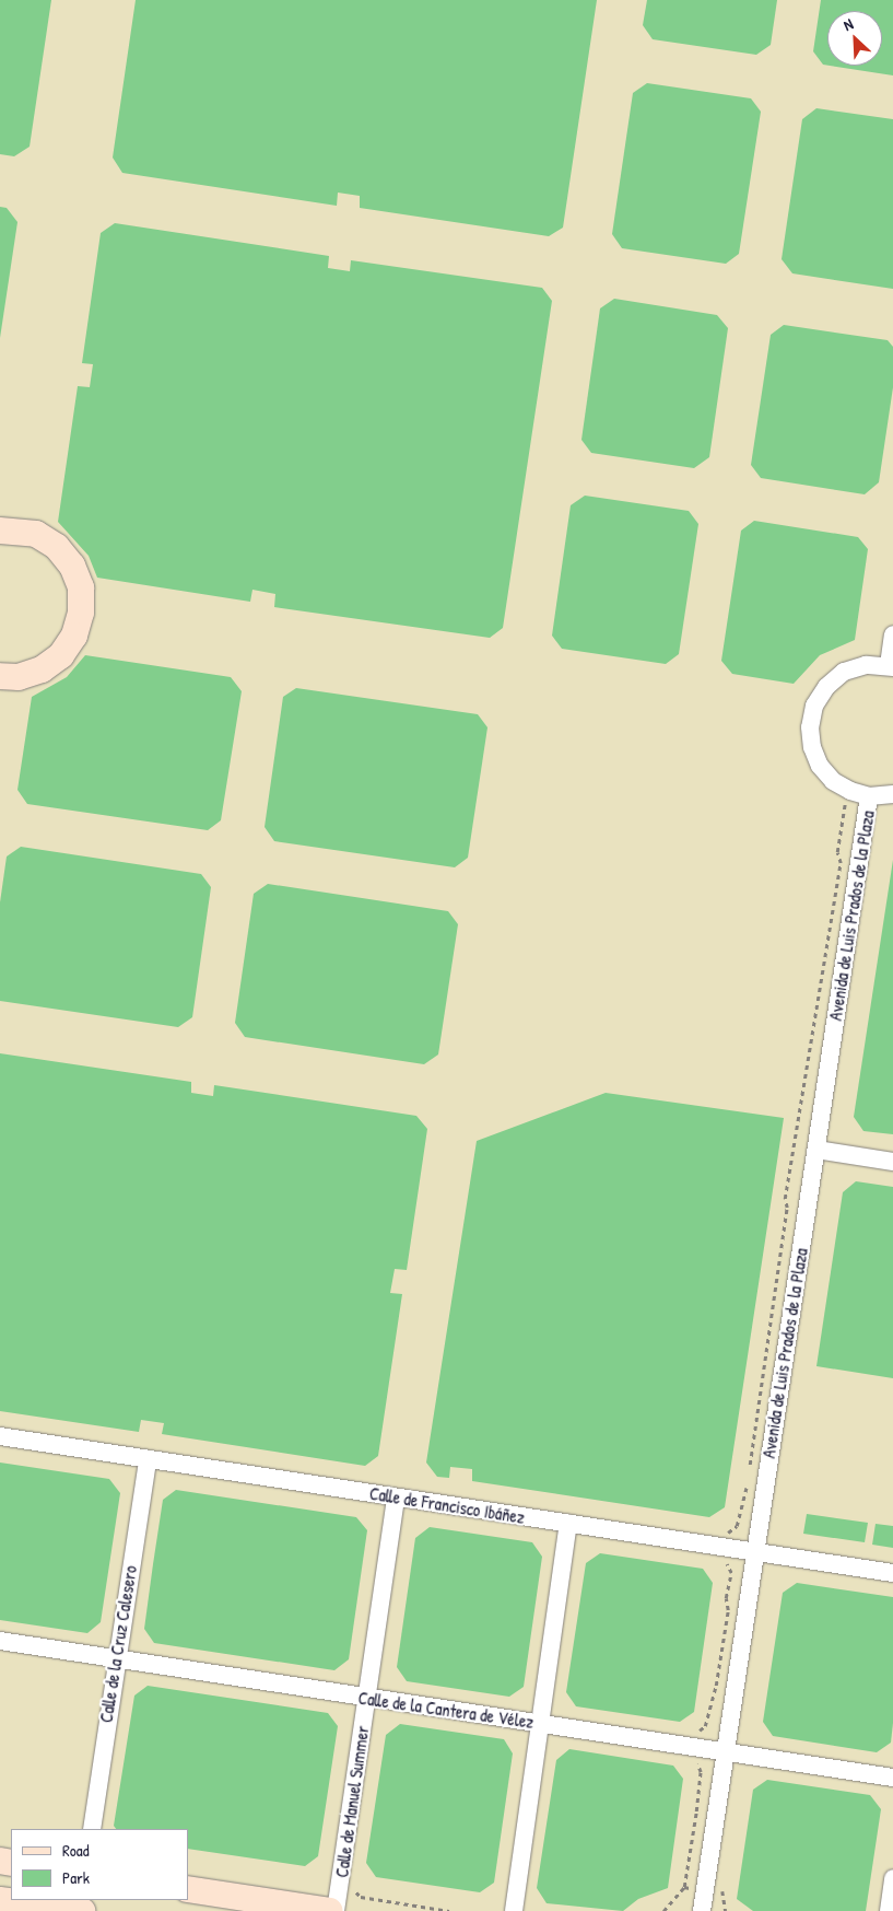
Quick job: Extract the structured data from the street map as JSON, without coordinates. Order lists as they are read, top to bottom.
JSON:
{
  "streets": {
    "street": [
      "Avenida de Luis Prados de la Plaza",
      "Calle de Francisco Ibáñez",
      "Calle de la Cruz Calesero",
      "Calle de la Cantera de Vélez",
      "Calle de Manuel Summer"
    ]
  },
  "crossings": [
    ["Avenida de Luis Prados de la Plaza", "Calle de Francisco Ibáñez"],
    ["Avenida de Luis Prados de la Plaza", "Calle de la Cantera de Vélez"],
    ["Calle de Francisco Ibáñez", "Calle de la Cruz Calesero"],
    ["Calle de Francisco Ibáñez", "Calle de Manuel Summer"],
    ["Calle de la Cruz Calesero", "Calle de la Cantera de Vélez"],
    ["Calle de la Cantera de Vélez", "Calle de Manuel Summer"]
  ],
  "legend": ["Road", "Park"],
  "north": "top left"
}
